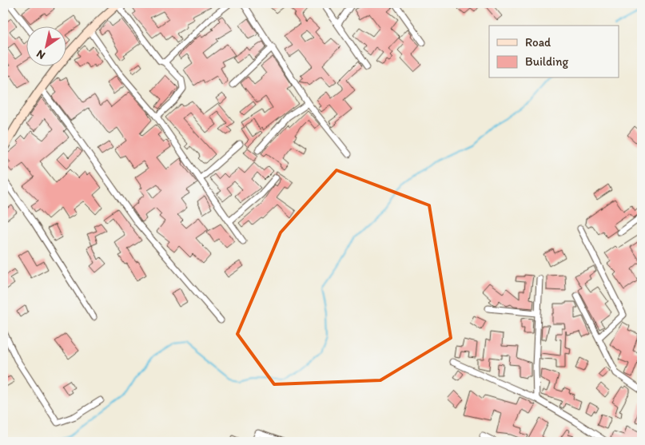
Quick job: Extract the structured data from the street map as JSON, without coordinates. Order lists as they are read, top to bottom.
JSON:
{
  "legend": ["Road", "Building"],
  "north": "bottom left"
}
